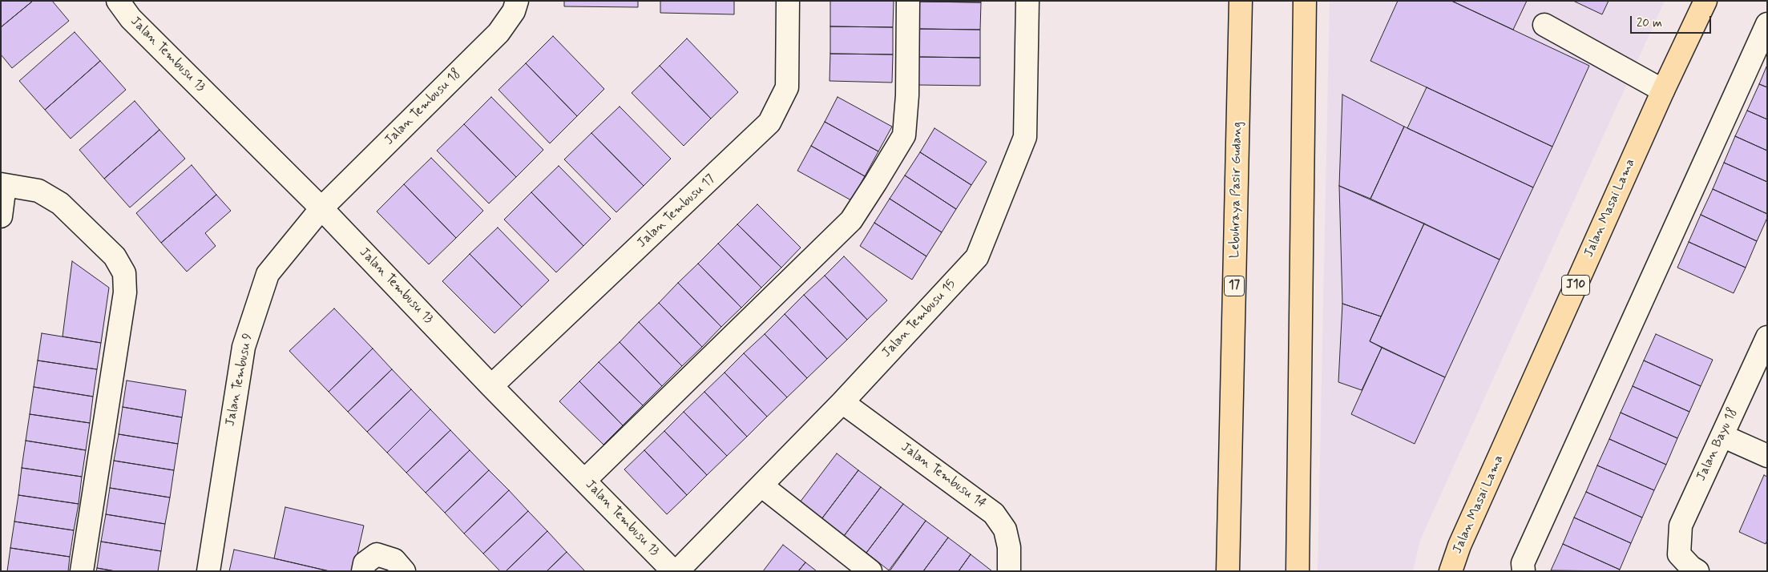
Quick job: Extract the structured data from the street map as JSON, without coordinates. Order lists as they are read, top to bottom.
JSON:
{
  "streets": {
    "main road": [
      "Lebuhraya Pasir Gudang",
      "Jalan Masai Lama",
      "J10",
      "17"
    ],
    "street": [
      "Jalan Tembusu 13",
      "Jalan Tembusu 18",
      "Jalan Tembusu 17",
      "Jalan Tembusu 15",
      "Jalan Tembusu 9",
      "Jalan Bayu 18",
      "Jalan Tembusu 14"
    ]
  },
  "crossings": [
    ["Jalan Tembusu 13", "Jalan Tembusu 18"],
    ["Jalan Tembusu 13", "Jalan Tembusu 17"],
    ["Jalan Tembusu 13", "Jalan Tembusu 9"],
    ["Jalan Tembusu 18", "Jalan Tembusu 9"],
    ["Jalan Tembusu 15", "Jalan Tembusu 14"]
  ],
  "scale_bar": "20 m"
}
